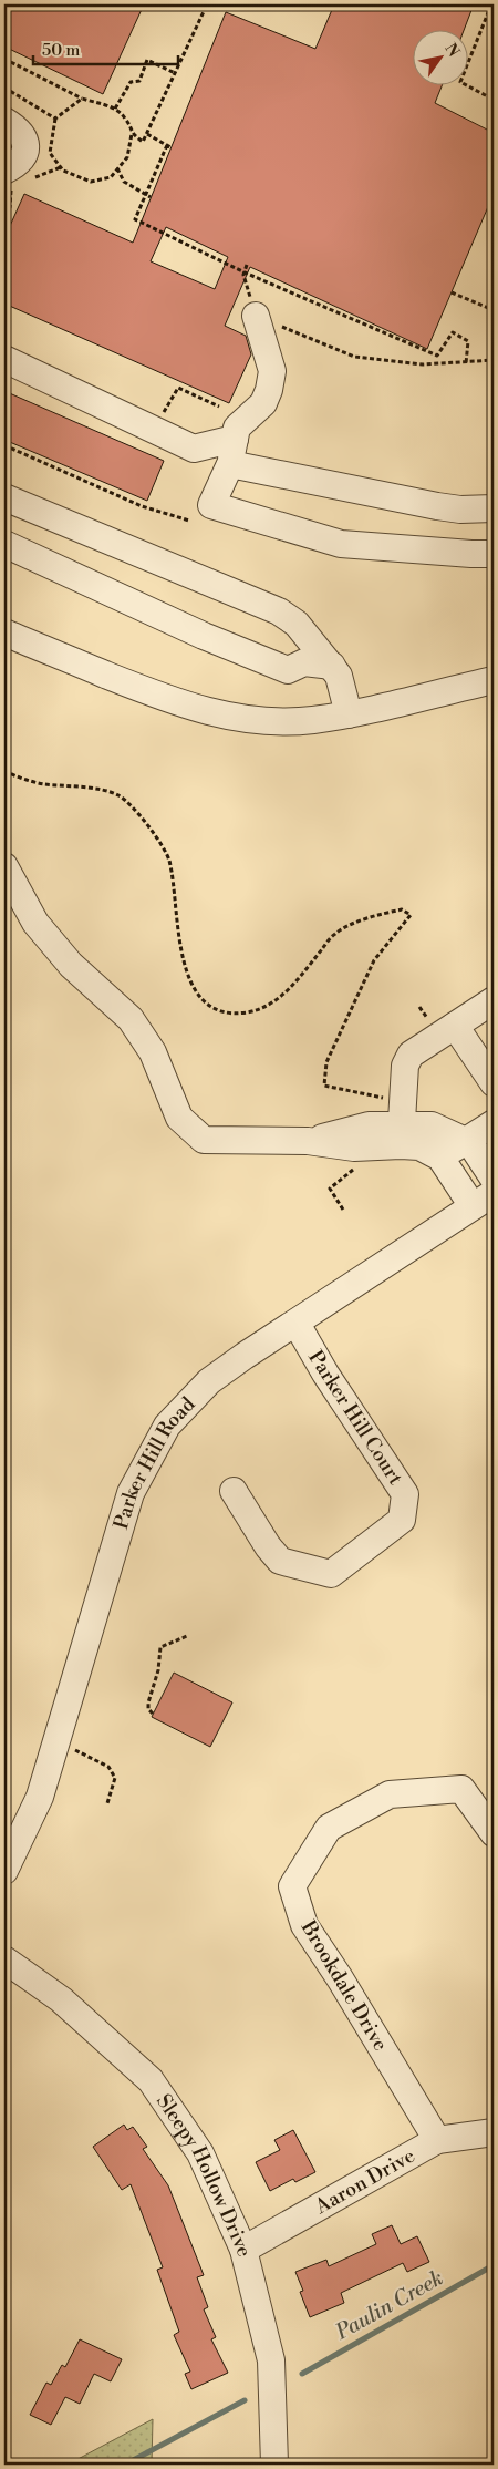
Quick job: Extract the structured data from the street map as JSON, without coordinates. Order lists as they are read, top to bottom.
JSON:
{
  "streets": {
    "street": [
      "Parker Hill Court",
      "Parker Hill Road",
      "Brookdale Drive",
      "Sleepy Hollow Drive",
      "Aaron Drive"
    ]
  },
  "crossings": [
    ["Parker Hill Court", "Parker Hill Road"],
    ["Brookdale Drive", "Aaron Drive"],
    ["Sleepy Hollow Drive", "Aaron Drive"]
  ],
  "water": ["Paulin Creek"],
  "scale_bar": "50 m",
  "north": "top right"
}
